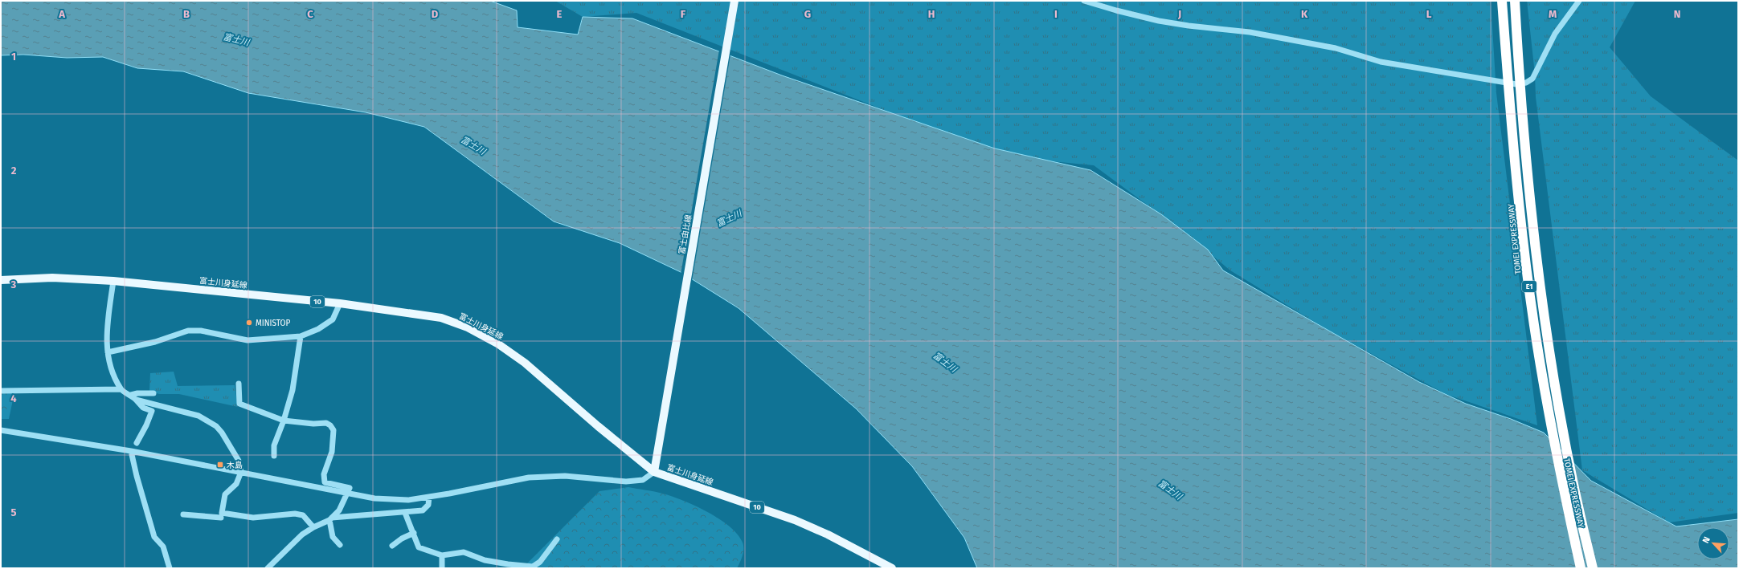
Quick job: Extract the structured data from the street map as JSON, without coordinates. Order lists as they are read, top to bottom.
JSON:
{
  "streets": {
    "highway": ["TOMEI EXPRESSWAY", "E1"],
    "main road": ["富士由比線", "富士川身延線", "10"]
  },
  "crossings": [
    ["富士由比線", "富士川身延線"]
  ],
  "water": ["富士川"],
  "places": {
    "other": ["MINISTOP"],
    "transit": ["木島"]
  },
  "north": "top left",
  "grid": {
    "columns": [
      "A",
      "B",
      "C",
      "D",
      "E",
      "F",
      "G",
      "H",
      "I",
      "J",
      "K",
      "L",
      "M",
      "N"
    ],
    "rows": [
      "1",
      "2",
      "3",
      "4",
      "5"
    ]
  }
}
